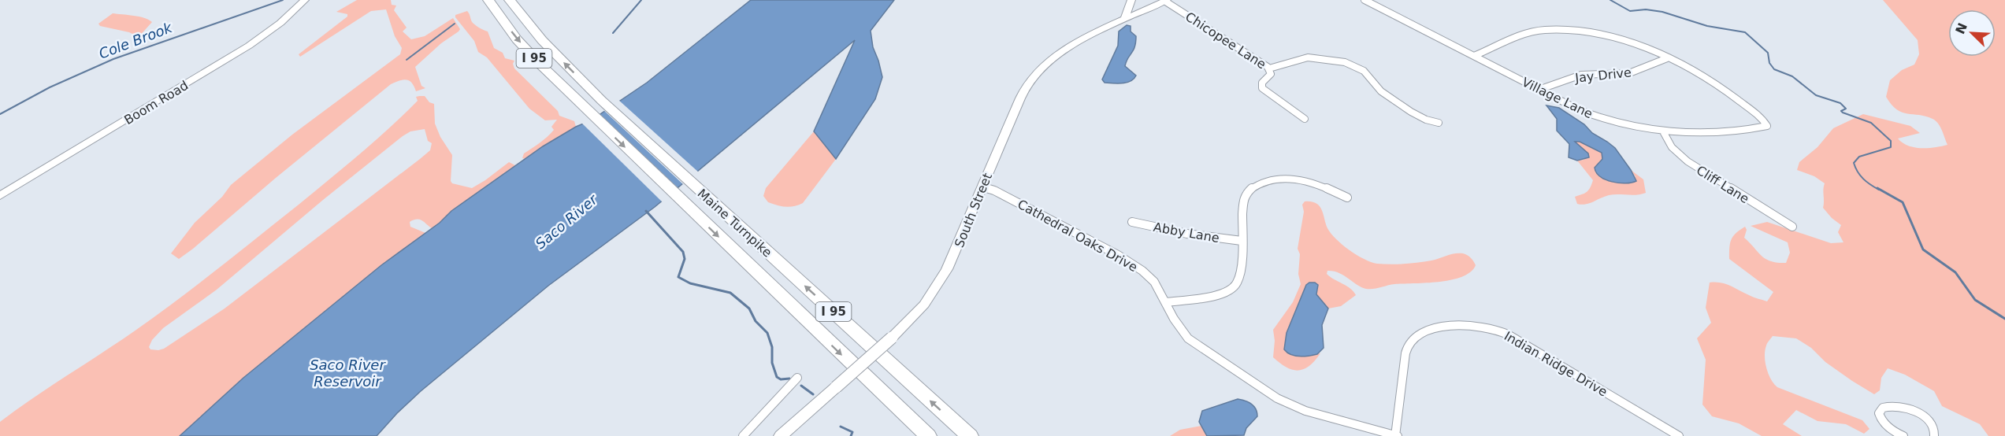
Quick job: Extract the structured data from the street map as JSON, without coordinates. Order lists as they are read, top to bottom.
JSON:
{
  "streets": {
    "highway": ["I 95", "Maine Turnpike"],
    "street": [
      "Chicopee Lane",
      "Jay Drive",
      "Village Lane",
      "Boom Road",
      "Cliff Lane",
      "South Street",
      "Abby Lane",
      "Cathedral Oaks Drive",
      "Indian Ridge Drive"
    ]
  },
  "crossings": [
    ["Chicopee Lane", "South Street"],
    ["Jay Drive", "Village Lane"],
    ["Village Lane", "Cliff Lane"],
    ["South Street", "Cathedral Oaks Drive"],
    ["Cathedral Oaks Drive", "Indian Ridge Drive"]
  ],
  "water": ["Cole Brook", "Saco River", "Saco River Reservoir"],
  "north": "top left"
}
